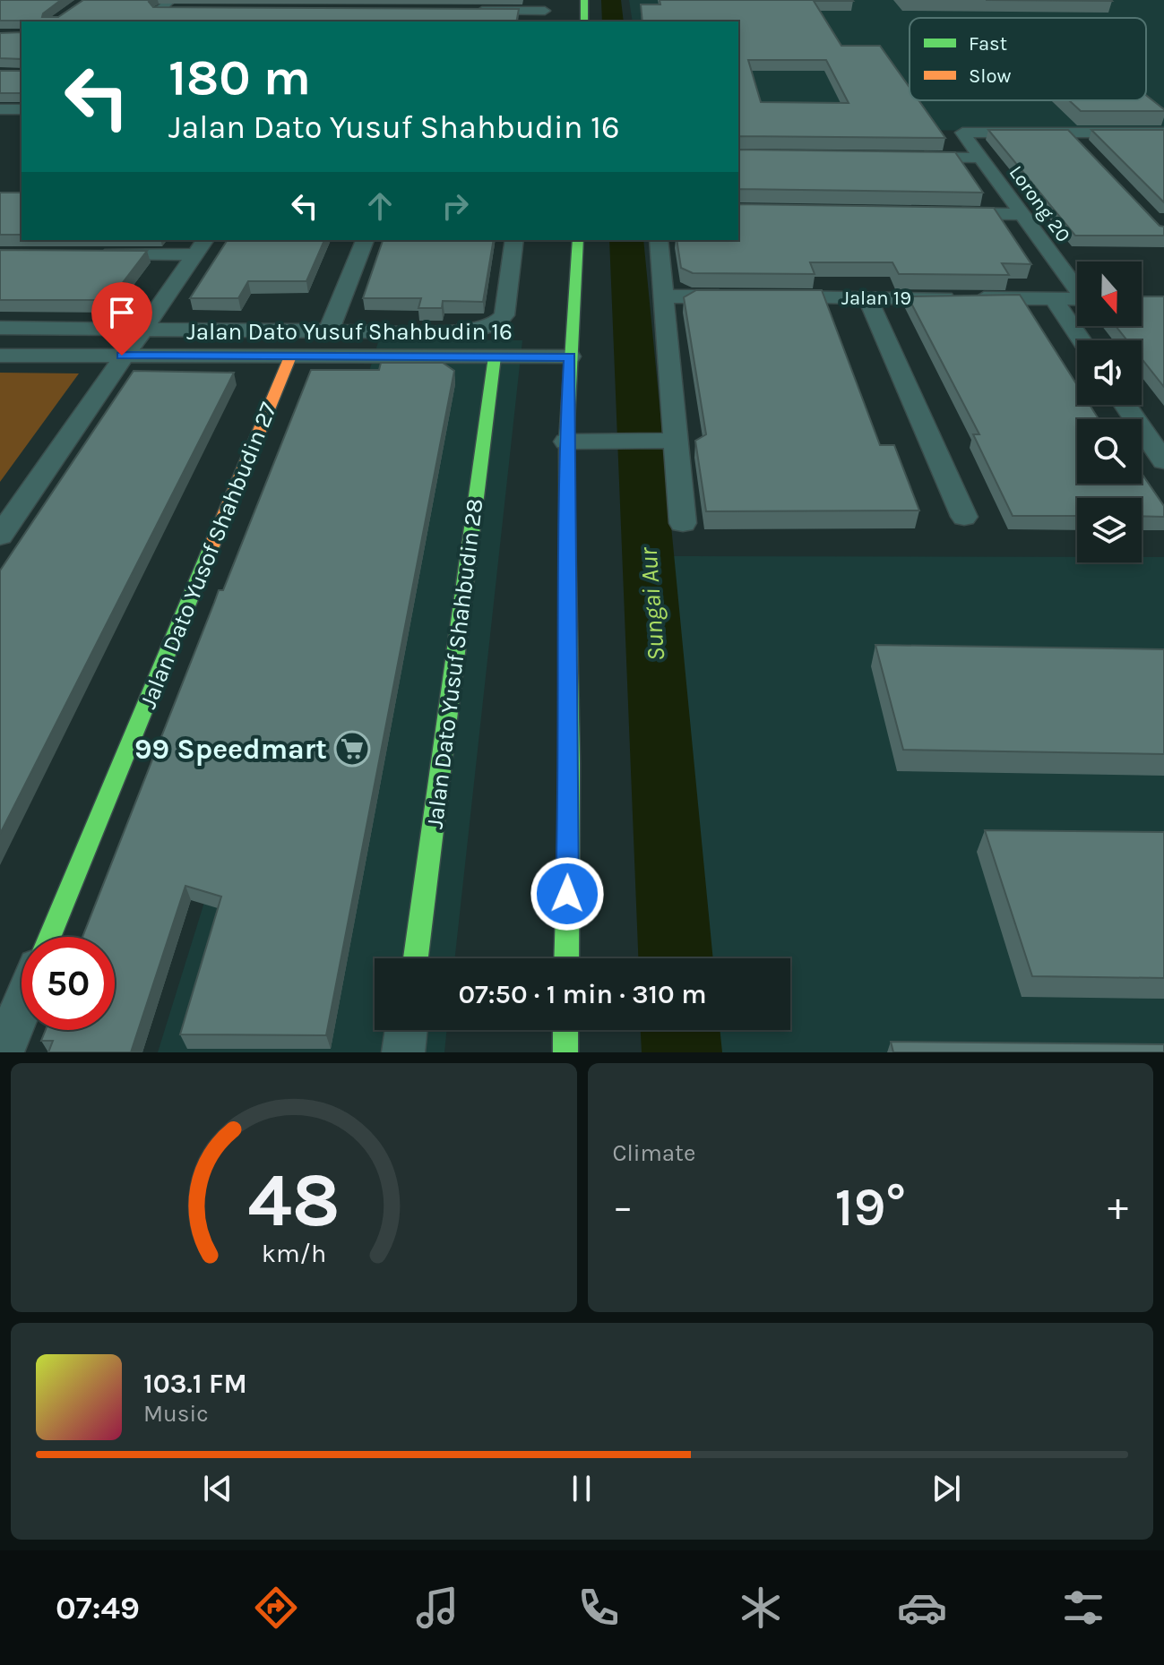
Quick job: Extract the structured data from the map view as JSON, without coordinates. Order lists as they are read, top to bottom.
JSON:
{
  "streets": {
    "street": [
      "Lorong 20",
      "Jalan 19",
      "Jalan Dato Yusuf Shahbudin 16",
      "Jalan Dato Yusof Shahbudin 27",
      "Jalan Dato Yusuf Shahbudin 28"
    ]
  },
  "crossings": [
    ["Jalan Dato Yusuf Shahbudin 16", "Jalan Dato Yusof Shahbudin 27"],
    ["Jalan Dato Yusuf Shahbudin 16", "Jalan Dato Yusuf Shahbudin 28"]
  ],
  "water": ["Sungai Aur"],
  "places": {
    "supermarket": ["99 Speedmart"]
  },
  "legend": ["Fast", "Slow"],
  "north": "bottom",
  "page": {
    "turn": ["180 m", "Jalan Dato Yusuf Shahbudin 16"],
    "limit": "50",
    "trip": "07:50 · 1 min · 310 m",
    "tile": "Climate",
    "heat": ["−", "19°", "+"],
    "song": ["103.1 FM", "Music"],
    "tabs": "07:49",
    "gauge": ["48", "km/h"]
  }
}
